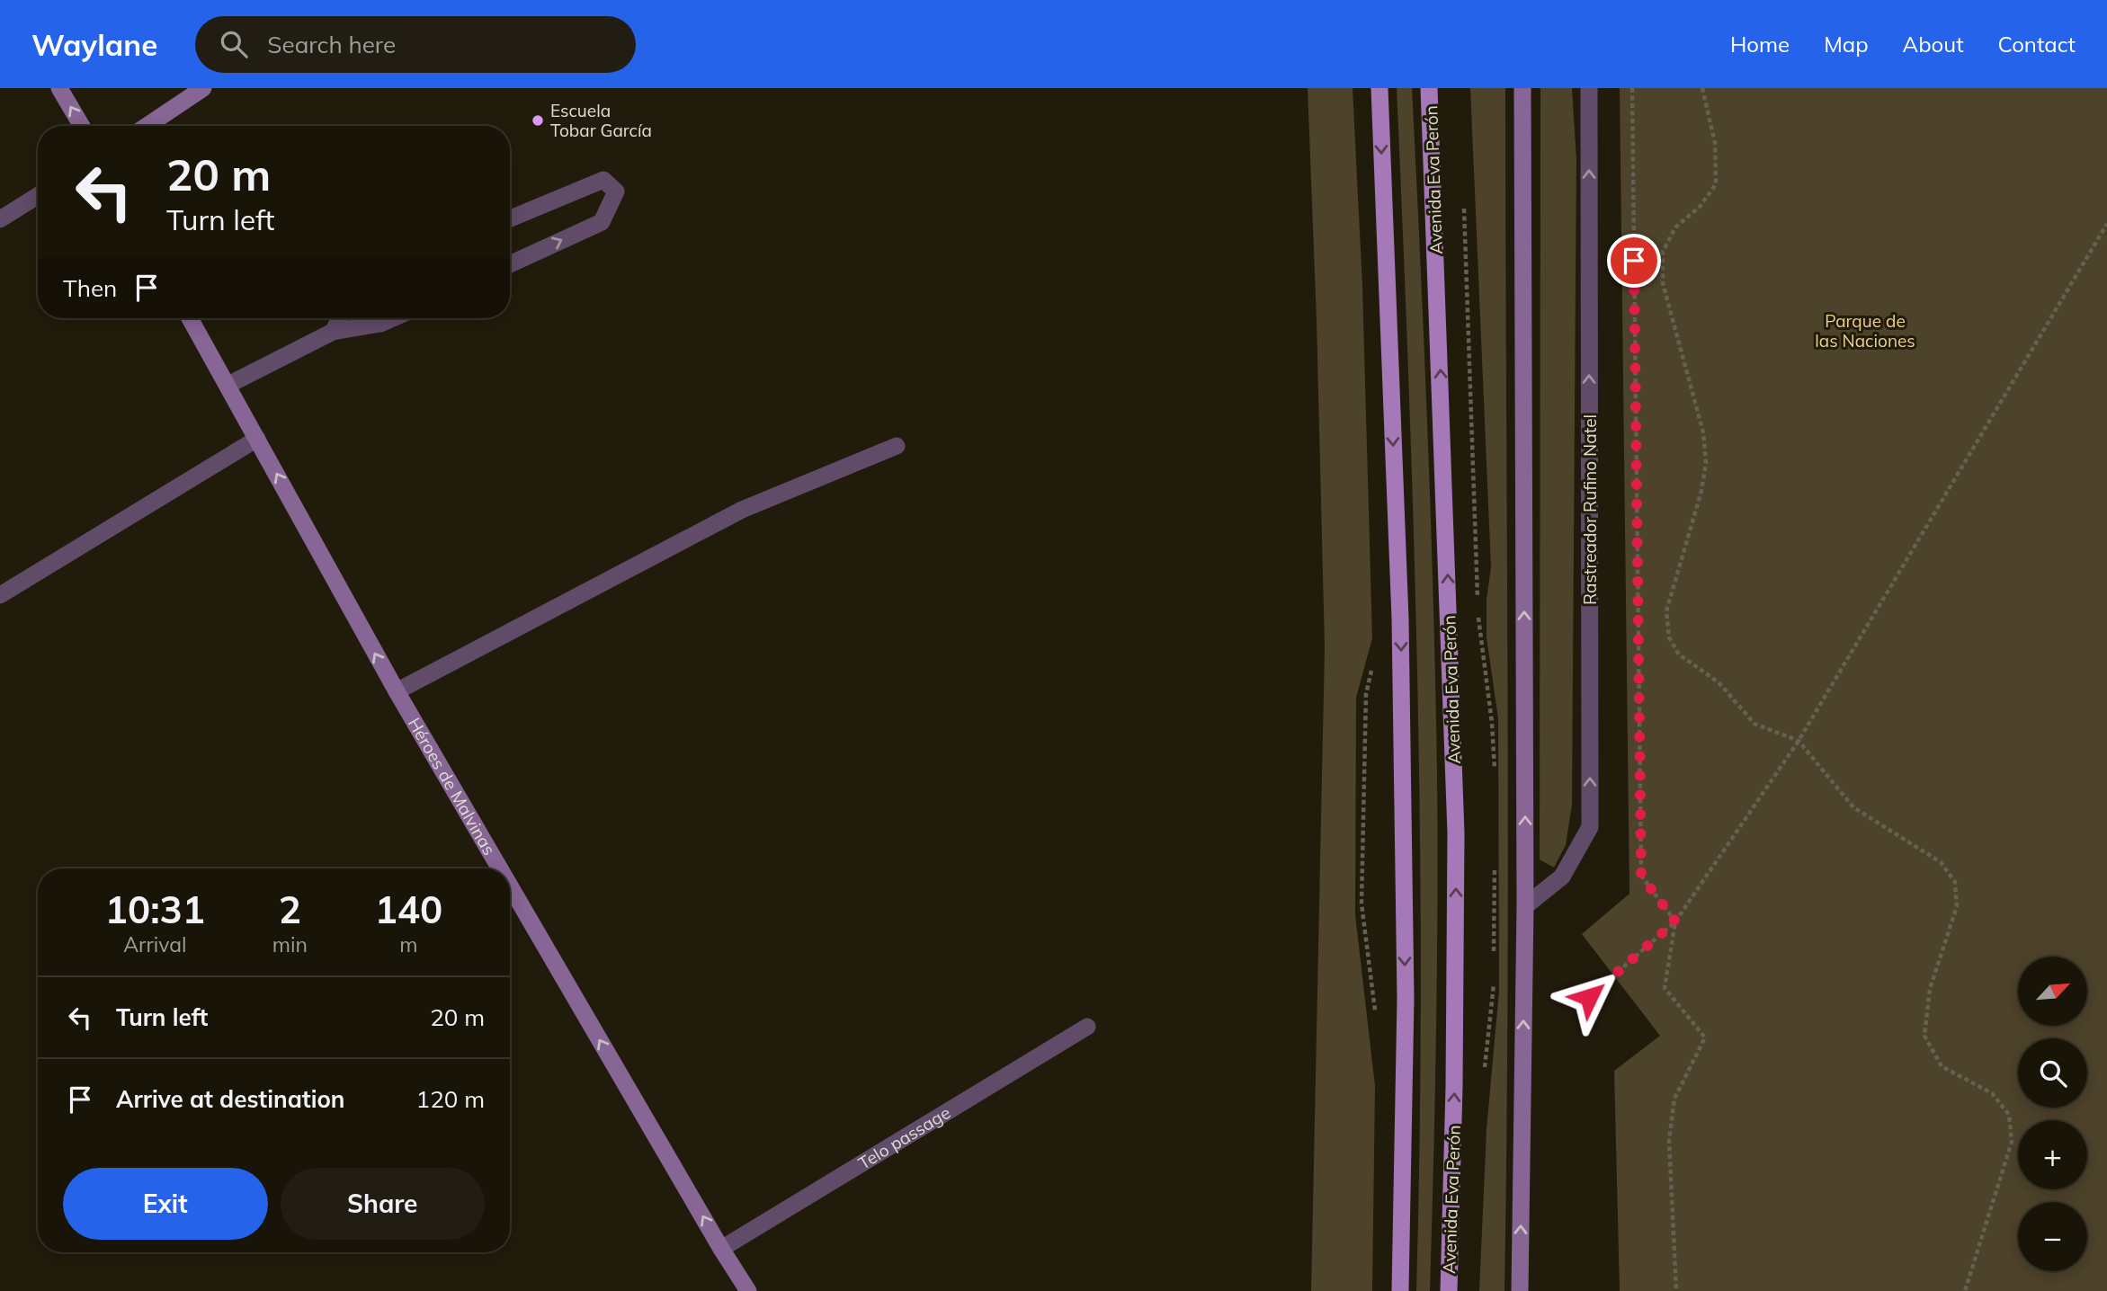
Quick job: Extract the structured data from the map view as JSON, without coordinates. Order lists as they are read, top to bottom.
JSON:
{
  "streets": {
    "main road": ["Avenida Eva Perón", "Héroes de Malvinas"],
    "street": ["Rastreador Rufino Natel", "Telo passage"]
  },
  "crossings": [
    ["Héroes de Malvinas", "Telo passage"]
  ],
  "one_way": ["Rastreador Rufino Natel", "Héroes de Malvinas"],
  "parks": ["Parque de las Naciones"],
  "places": ["Escuela Tobar García"],
  "north": "top right",
  "page": {
    "header": "Waylane",
    "search": "Search here",
    "nav": [
      "Home",
      "Map",
      "About",
      "Contact"
    ],
    "turn": ["20 m", "Turn left"],
    "then": "Then",
    "eta": [
      "10:31",
      "Arrival",
      "2",
      "min",
      "140",
      "m"
    ],
    "map_buttons": ["+", "−"],
    "list": [
      {
        "name": "Turn left",
        "value": "20 m"
      },
      {
        "name": "Arrive at destination",
        "value": "120 m"
      }
    ],
    "buttons": ["Exit", "Share"]
  }
}
